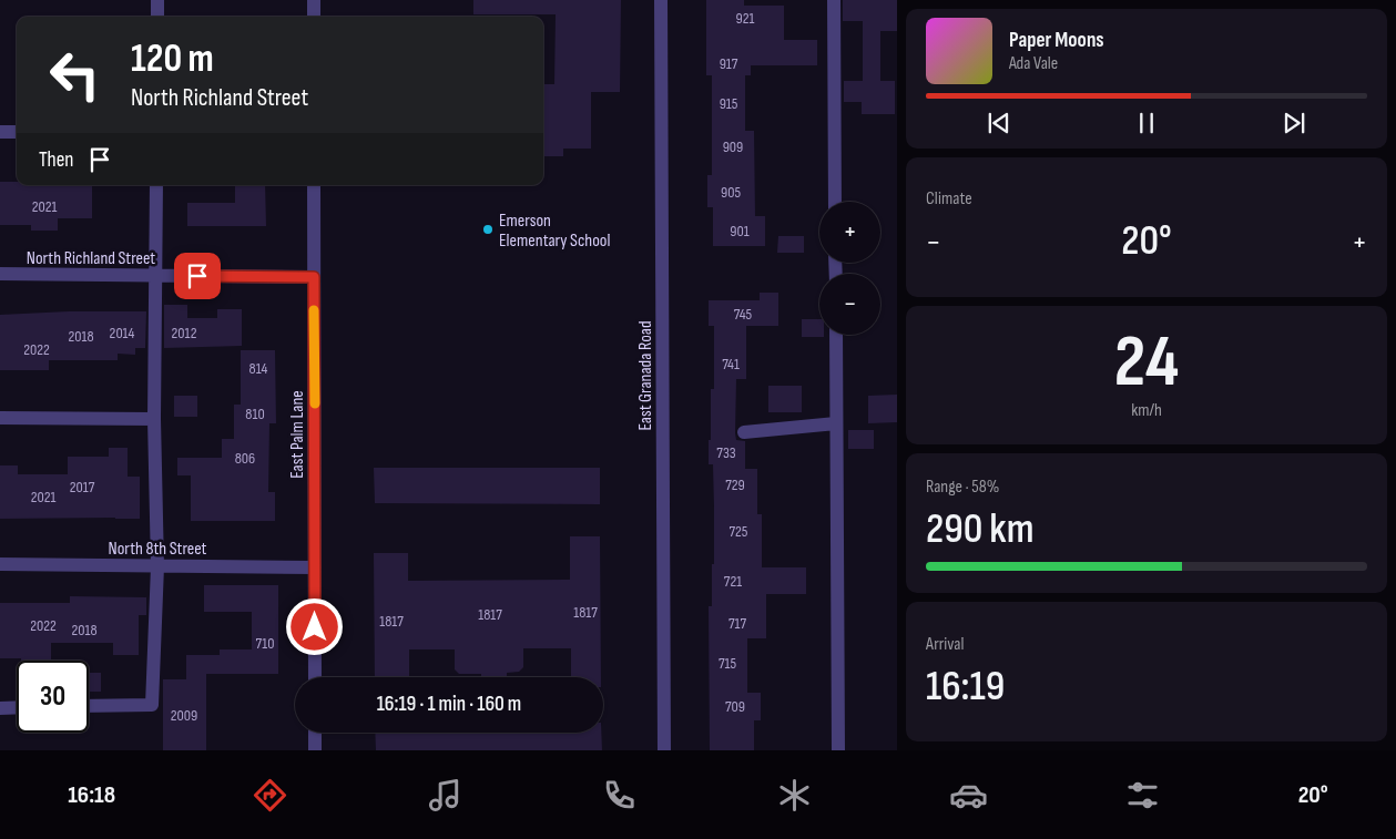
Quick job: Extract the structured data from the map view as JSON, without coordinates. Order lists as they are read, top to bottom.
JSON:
{
  "streets": {
    "street": [
      "North Richland Street",
      "East Granada Road",
      "East Palm Lane",
      "North 8th Street"
    ]
  },
  "crossings": [
    ["North Richland Street", "East Palm Lane"],
    ["East Palm Lane", "North 8th Street"]
  ],
  "places": ["Emerson Elementary School"],
  "house_numbers": [
    "921",
    "917",
    "915",
    "909",
    "905",
    "2021",
    "901",
    "745",
    "2014",
    "2012",
    "2018",
    "2022",
    "741",
    "814",
    "810",
    "733",
    "806",
    "729",
    "2017",
    "2021",
    "725",
    "721",
    "1817",
    "1817",
    "1817",
    "717",
    "2022",
    "2018",
    "710",
    "715",
    "709",
    "2009"
  ],
  "page": {
    "turn": ["120 m", "North Richland Street"],
    "song": ["Paper Moons", "Ada Vale"],
    "then": "Then",
    "tile": [
      "Climate",
      ["24", "km/h"],
      ["Range · 58%", "290 km"],
      ["Arrival", "16:19"]
    ],
    "map_buttons": ["+", "−"],
    "heat": ["−", "20°", "+"],
    "limit": "30",
    "trip": "16:19 · 1 min · 160 m",
    "tabs": ["16:18", "20°"]
  }
}
